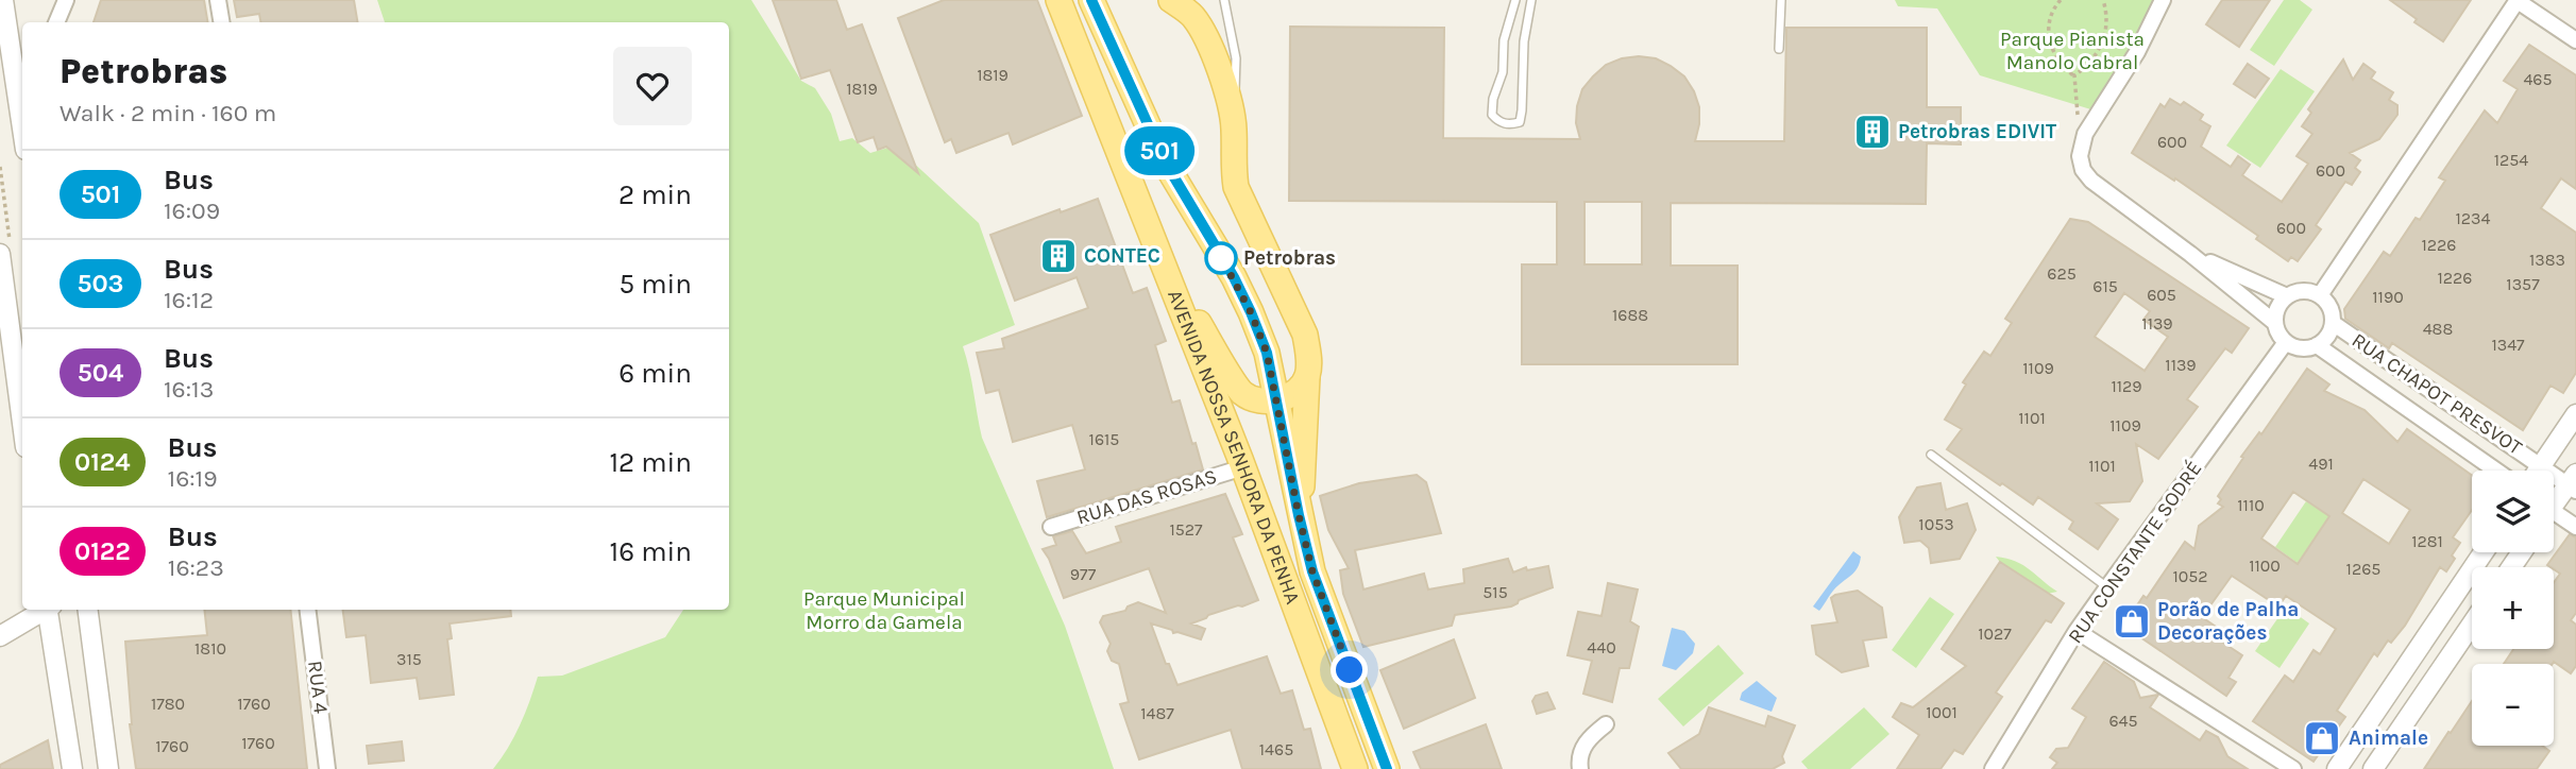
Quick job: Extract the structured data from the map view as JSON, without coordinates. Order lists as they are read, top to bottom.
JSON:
{
  "streets": {
    "main road": ["AVENIDA NOSSA SENHORA DA PENHA"],
    "street": [
      "RUA CHAPOT PRESVOT",
      "RUA DAS ROSAS",
      "RUA CONSTANTE SODRÉ",
      "RUA 4"
    ]
  },
  "crossings": [
    ["RUA CHAPOT PRESVOT", "RUA CONSTANTE SODRÉ"],
    ["AVENIDA NOSSA SENHORA DA PENHA", "RUA DAS ROSAS"]
  ],
  "parks": ["Parque Pianista Manolo Cabral", "Parque Municipal Morro da Gamela"],
  "places": {
    "building": ["Petrobras EDIVIT", "CONTEC"],
    "other": ["Petrobras"],
    "shop": ["Porão de Palha Decorações", "Animale"]
  },
  "lines": ["bus line 501"],
  "house_numbers": [
    "1819",
    "465",
    "1819",
    "600",
    "1254",
    "600",
    "1234",
    "600",
    "1226",
    "1383",
    "625",
    "1226",
    "1357",
    "615",
    "605",
    "1190",
    "1688",
    "1139",
    "488",
    "1347",
    "1139",
    "1109",
    "1129",
    "1101",
    "1109",
    "1615",
    "491",
    "1101",
    "1110",
    "1053",
    "1527",
    "1281",
    "1100",
    "1265",
    "977",
    "1052",
    "515",
    "1027",
    "440",
    "1810",
    "315",
    "1780",
    "1760",
    "1001",
    "1487",
    "645",
    "1760",
    "1760",
    "1465"
  ],
  "page": {
    "on_map": "501",
    "heading": ["Petrobras", "Walk · 2 min · 160 m"],
    "list": [
      {
        "mark": "501",
        "name": "Bus",
        "note": "16:09",
        "value": "2 min"
      },
      {
        "mark": "503",
        "name": "Bus",
        "note": "16:12",
        "value": "5 min"
      },
      {
        "mark": "504",
        "name": "Bus",
        "note": "16:13",
        "value": "6 min"
      },
      {
        "mark": "0124",
        "name": "Bus",
        "note": "16:19",
        "value": "12 min"
      },
      {
        "mark": "0122",
        "name": "Bus",
        "note": "16:23",
        "value": "16 min"
      }
    ],
    "map_buttons": ["+", "−"]
  }
}
